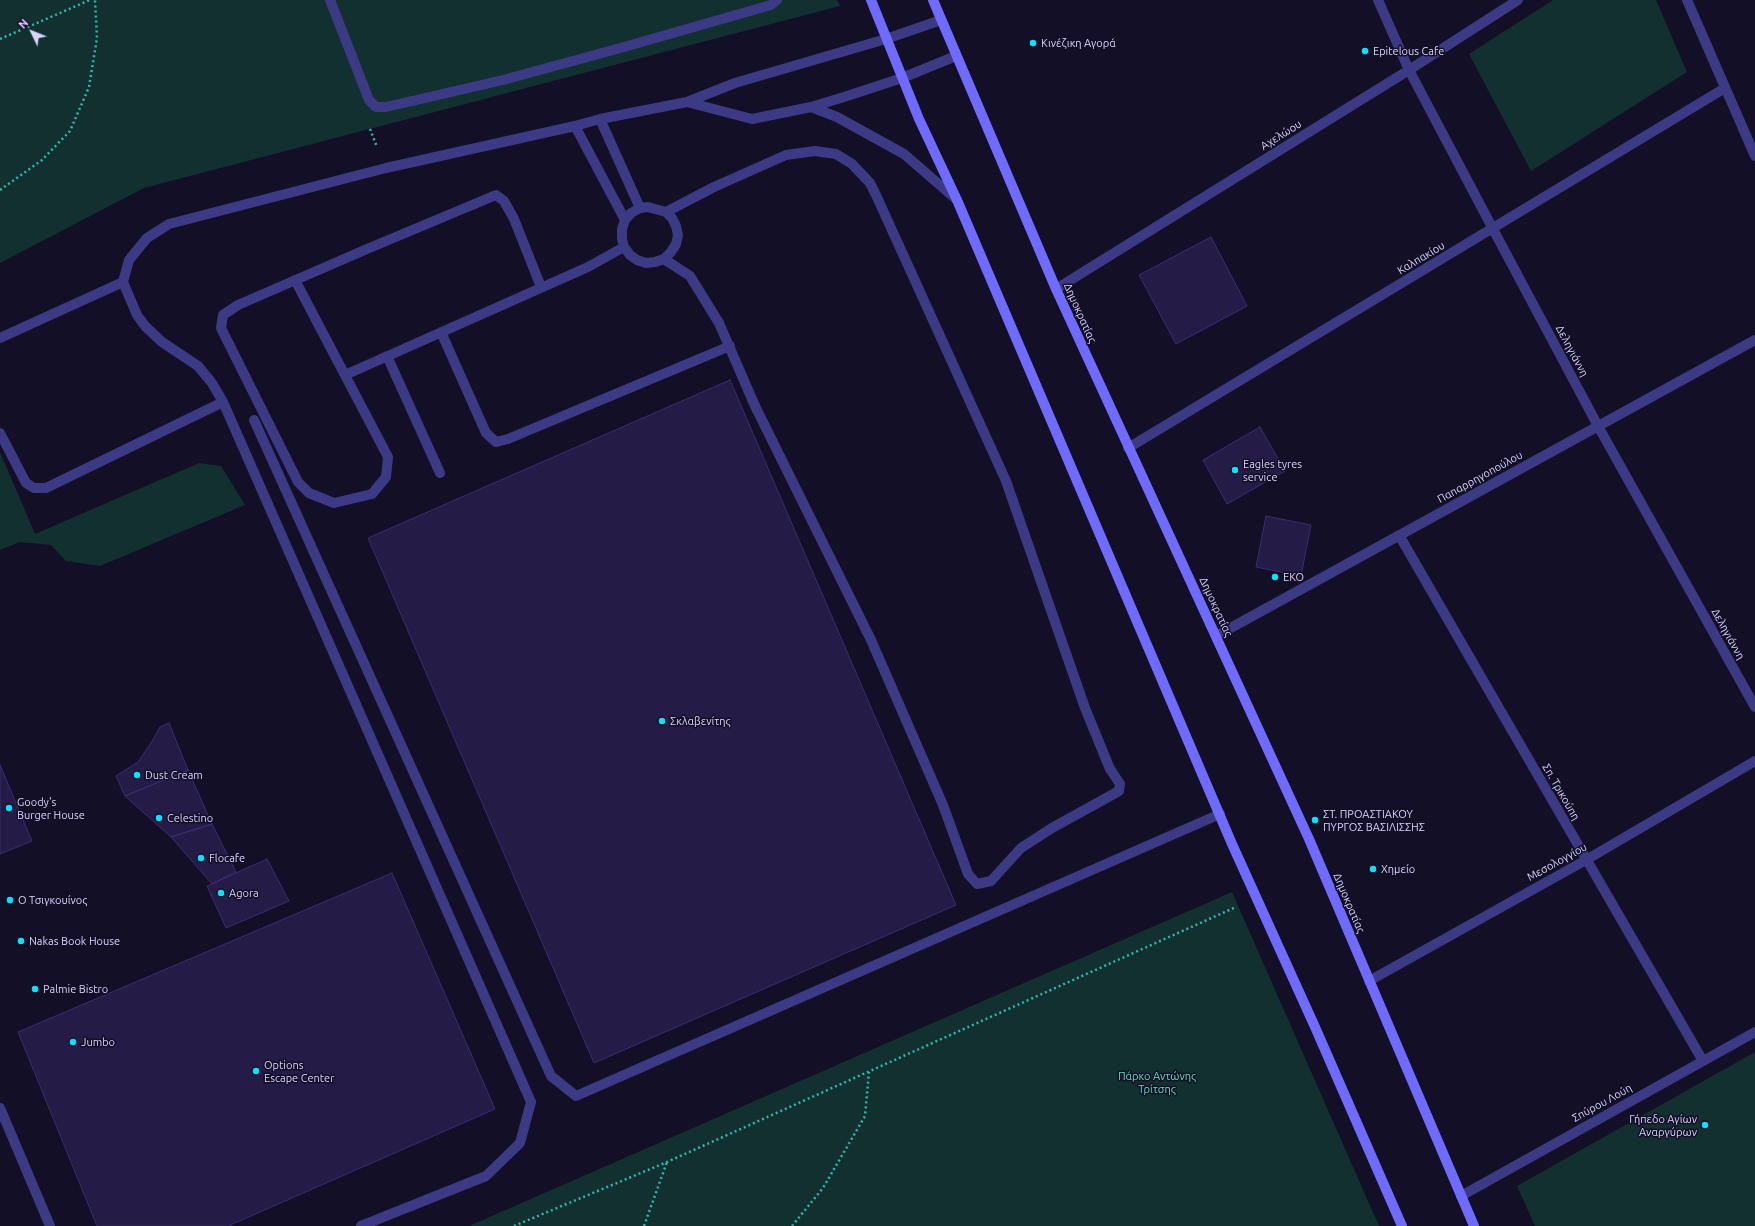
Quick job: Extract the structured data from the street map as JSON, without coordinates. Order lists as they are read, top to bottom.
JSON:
{
  "streets": {
    "main road": ["Δημοκρατίας"],
    "street": [
      "Αχελώου",
      "Καλπακίου",
      "Δεληγιάννη",
      "Παπαρρηγοπούλου",
      "Σπ. Τρικούπη",
      "Μεσολογγίου",
      "Σπύρου Λούη"
    ]
  },
  "crossings": [
    ["Αχελώου", "Δημοκρατίας"],
    ["Αχελώου", "Δεληγιάννη"],
    ["Καλπακίου", "Δημοκρατίας"],
    ["Καλπακίου", "Δεληγιάννη"],
    ["Δημοκρατίας", "Παπαρρηγοπούλου"],
    ["Δημοκρατίας", "Μεσολογγίου"],
    ["Δημοκρατίας", "Σπύρου Λούη"],
    ["Δεληγιάννη", "Παπαρρηγοπούλου"],
    ["Παπαρρηγοπούλου", "Σπ. Τρικούπη"],
    ["Σπ. Τρικούπη", "Μεσολογγίου"],
    ["Σπ. Τρικούπη", "Σπύρου Λούη"]
  ],
  "parks": ["Πάρκο Αντώνης Τρίτσης"],
  "places": [
    "Κινέζικη Αγορά",
    "Epitelous Cafe",
    "Eagles tyres service",
    "EKO",
    "Σκλαβενίτης",
    "Dust Cream",
    "Goody's Burger House",
    "Celestino",
    "ΣΤ. ΠΡΟΑΣΤΙΑΚΟΥ ΠΥΡΓΟΣ ΒΑΣΙΛΙΣΣΗΣ",
    "Flocafe",
    "Χημείο",
    "Agora",
    "Ο Τσιγκουίνος",
    "Nakas Book House",
    "Palmie Bistro",
    "Jumbo",
    "Options Escape Center",
    "Γήπεδο Αγίων Αναργύρων"
  ],
  "north": "top left"
}
